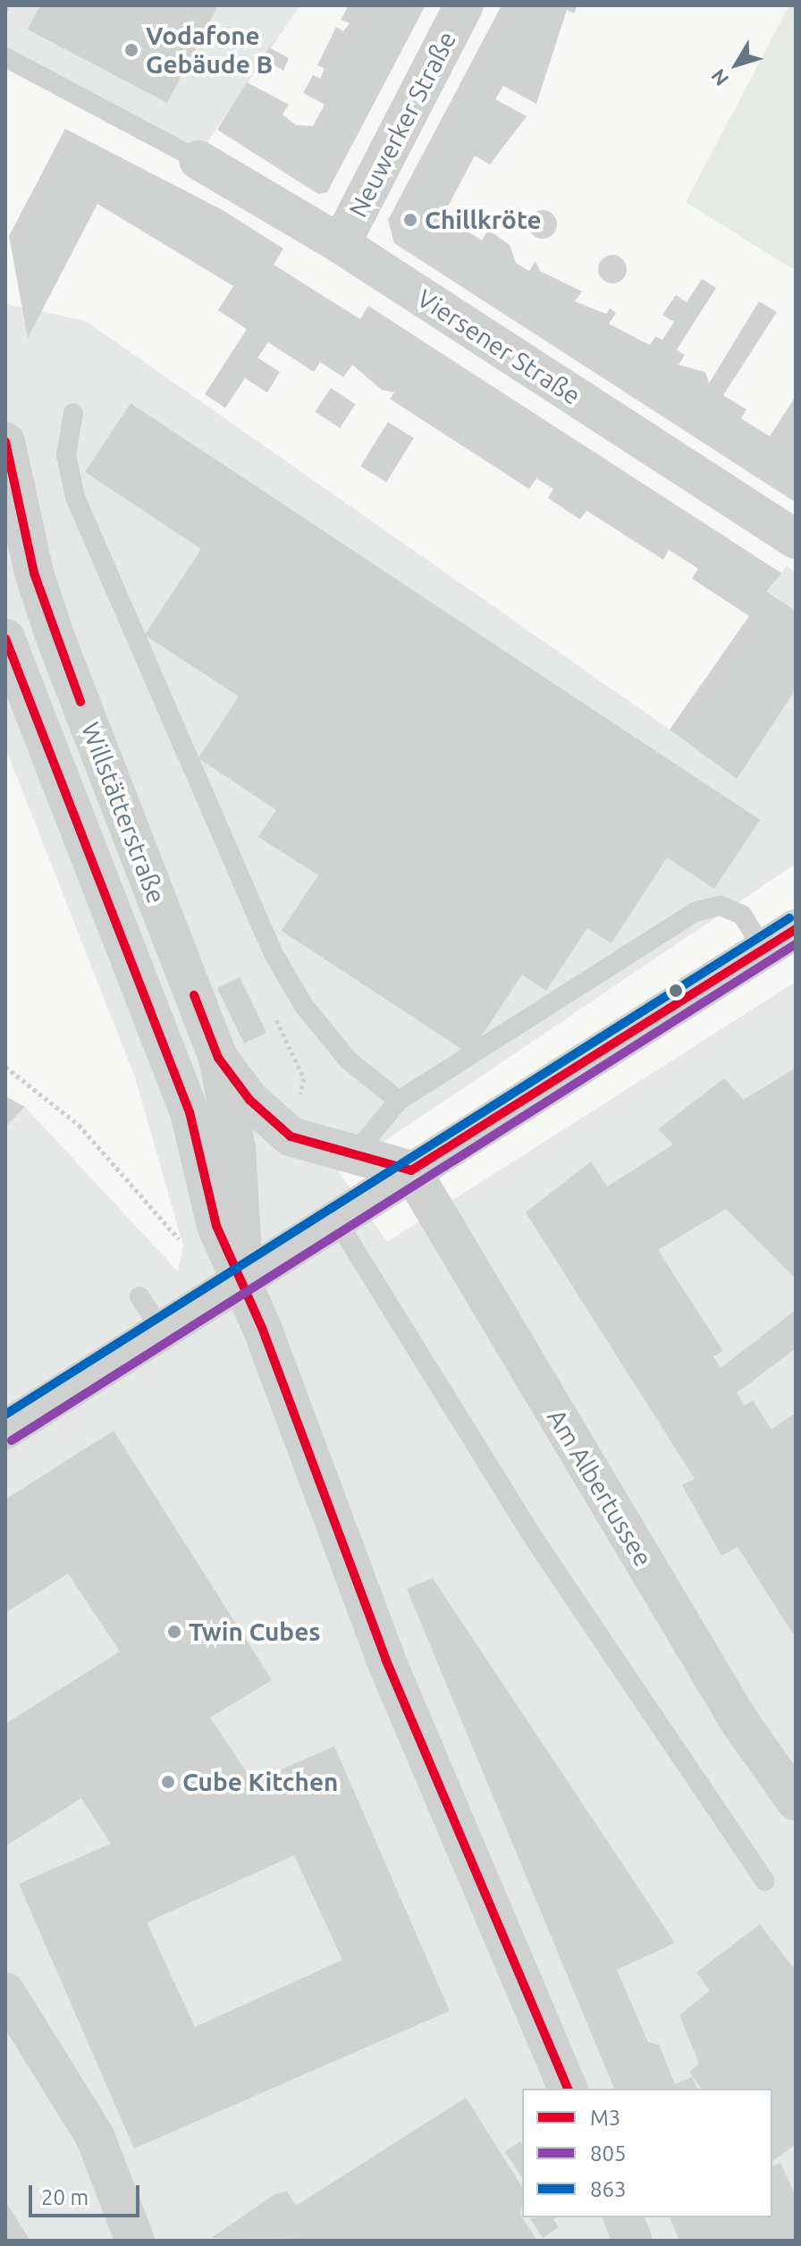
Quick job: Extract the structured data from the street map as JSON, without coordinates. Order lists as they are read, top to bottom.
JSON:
{
  "streets": {
    "street": [
      "Neuwerker Straße",
      "Viersener Straße",
      "Willstätterstraße",
      "Am Albertussee"
    ]
  },
  "crossings": [
    ["Neuwerker Straße", "Viersener Straße"],
    ["Willstätterstraße", "Am Albertussee"]
  ],
  "places": [
    "Vodafone Gebäude B",
    "Chillkröte",
    "Twin Cubes",
    "Cube Kitchen"
  ],
  "lines": ["transit line M3", "transit line 863", "transit line 805"],
  "legend": ["M3", "805", "863"],
  "scale_bar": "20 m",
  "north": "bottom left"
}
